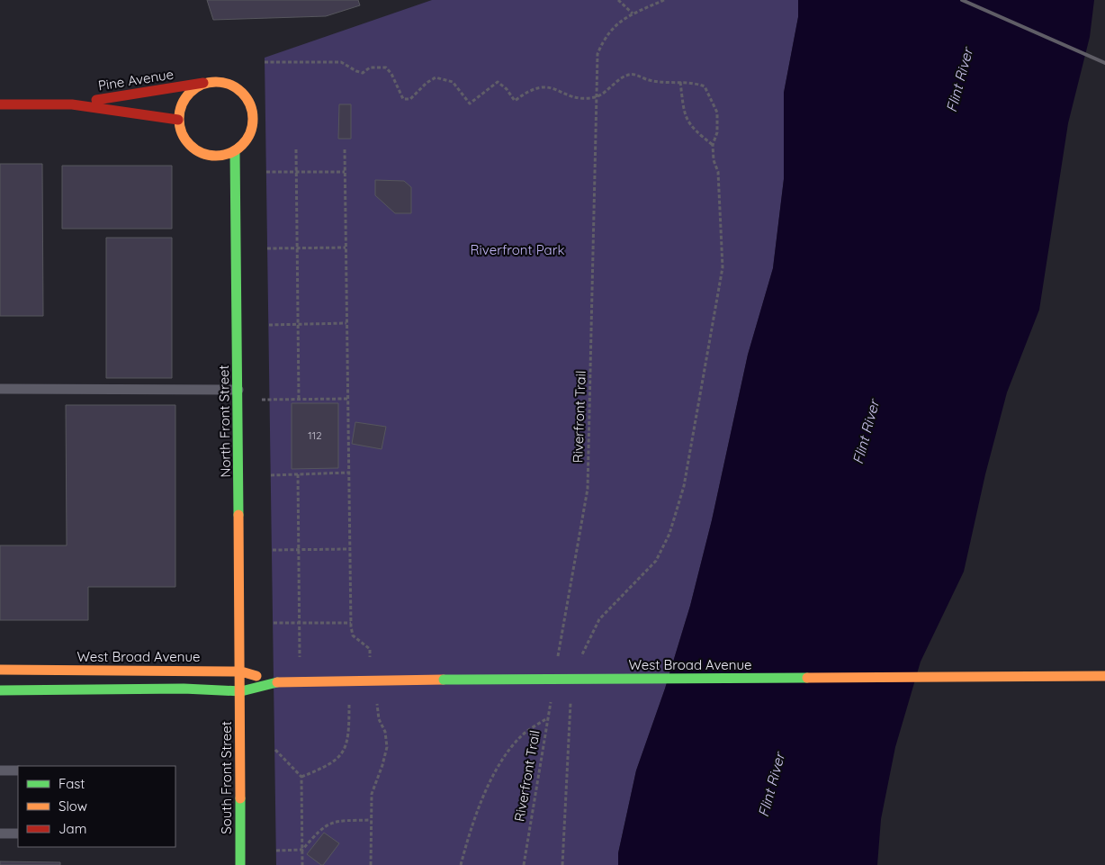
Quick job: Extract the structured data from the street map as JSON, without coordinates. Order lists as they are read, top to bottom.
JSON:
{
  "streets": {
    "main road": [
      "Pine Avenue",
      "North Front Street",
      "West Broad Avenue",
      "South Front Street"
    ],
    "path": ["Riverfront Trail"]
  },
  "crossings": [
    ["Pine Avenue", "North Front Street"],
    ["North Front Street", "West Broad Avenue"],
    ["North Front Street", "South Front Street"],
    ["West Broad Avenue", "South Front Street"]
  ],
  "water": ["Flint River"],
  "parks": ["Riverfront Park"],
  "house_numbers": ["112"],
  "legend": ["Fast", "Slow", "Jam"]
}
